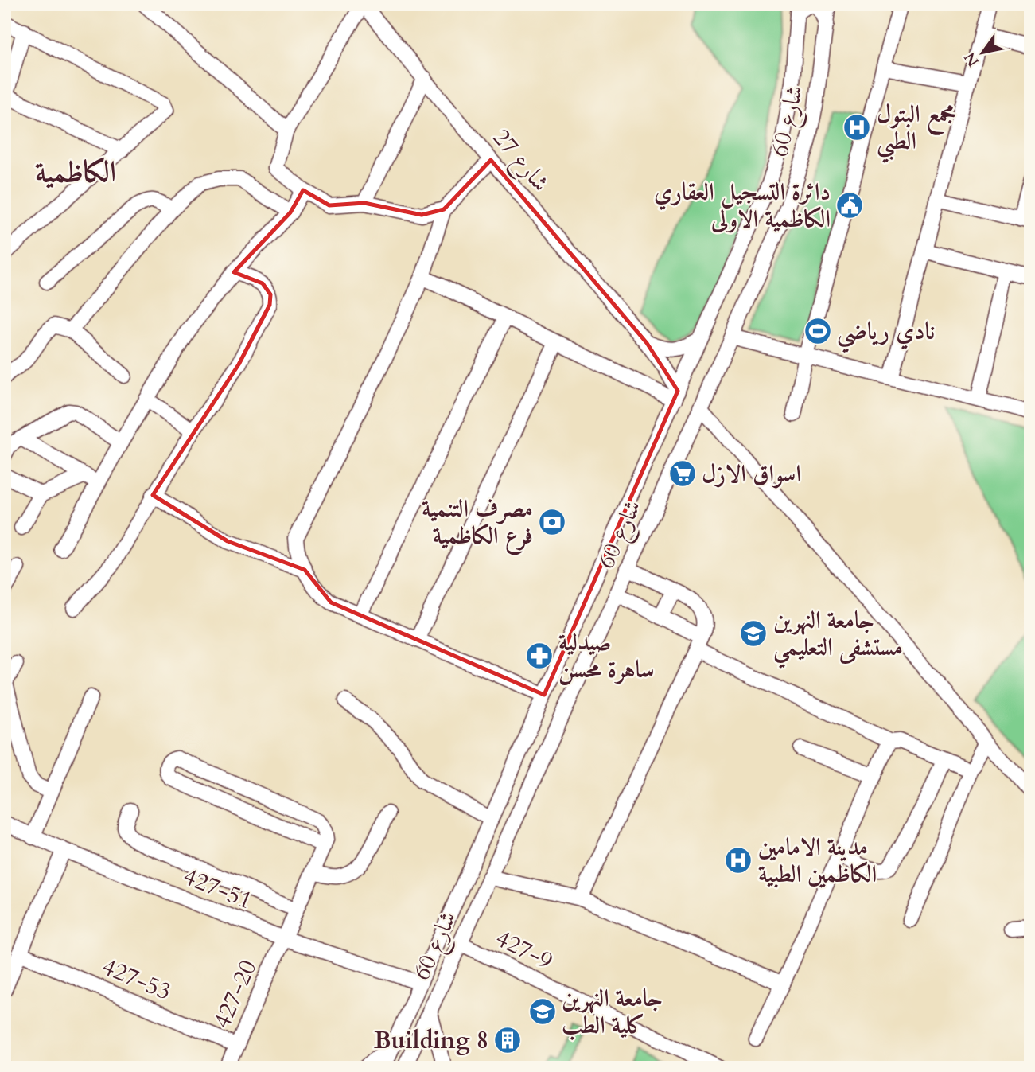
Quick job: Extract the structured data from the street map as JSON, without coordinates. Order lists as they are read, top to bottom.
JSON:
{
  "streets": {
    "street": [
      "شارع 60",
      "شارع 27",
      "427-51",
      "427-9",
      "427-53",
      "427-20"
    ]
  },
  "crossings": [
    ["شارع 60", "شارع 27"],
    ["شارع 60", "427-51"],
    ["شارع 60", "427-9"],
    ["427-51", "427-20"],
    ["427-53", "427-20"]
  ],
  "districts": ["الكاظمية"],
  "places": {
    "hospital": ["مجمع البتول الطبي", "مدينة الامامين الكاظمين الطبية"],
    "public building": ["دائرة التسجيل العقاري الكاظمية الاولى"],
    "sports": ["نادي رياضي"],
    "supermarket": ["اسواق الازل"],
    "bank": ["مصرف التنمية فرع الكاظمية"],
    "school or university": ["جامعة النهرين مستشفى التعليمي", "جامعة النهرين كلية الطب"],
    "pharmacy": ["صيدلية ساهرة محسن"],
    "building": ["Building 8"]
  },
  "north": "bottom left"
}
